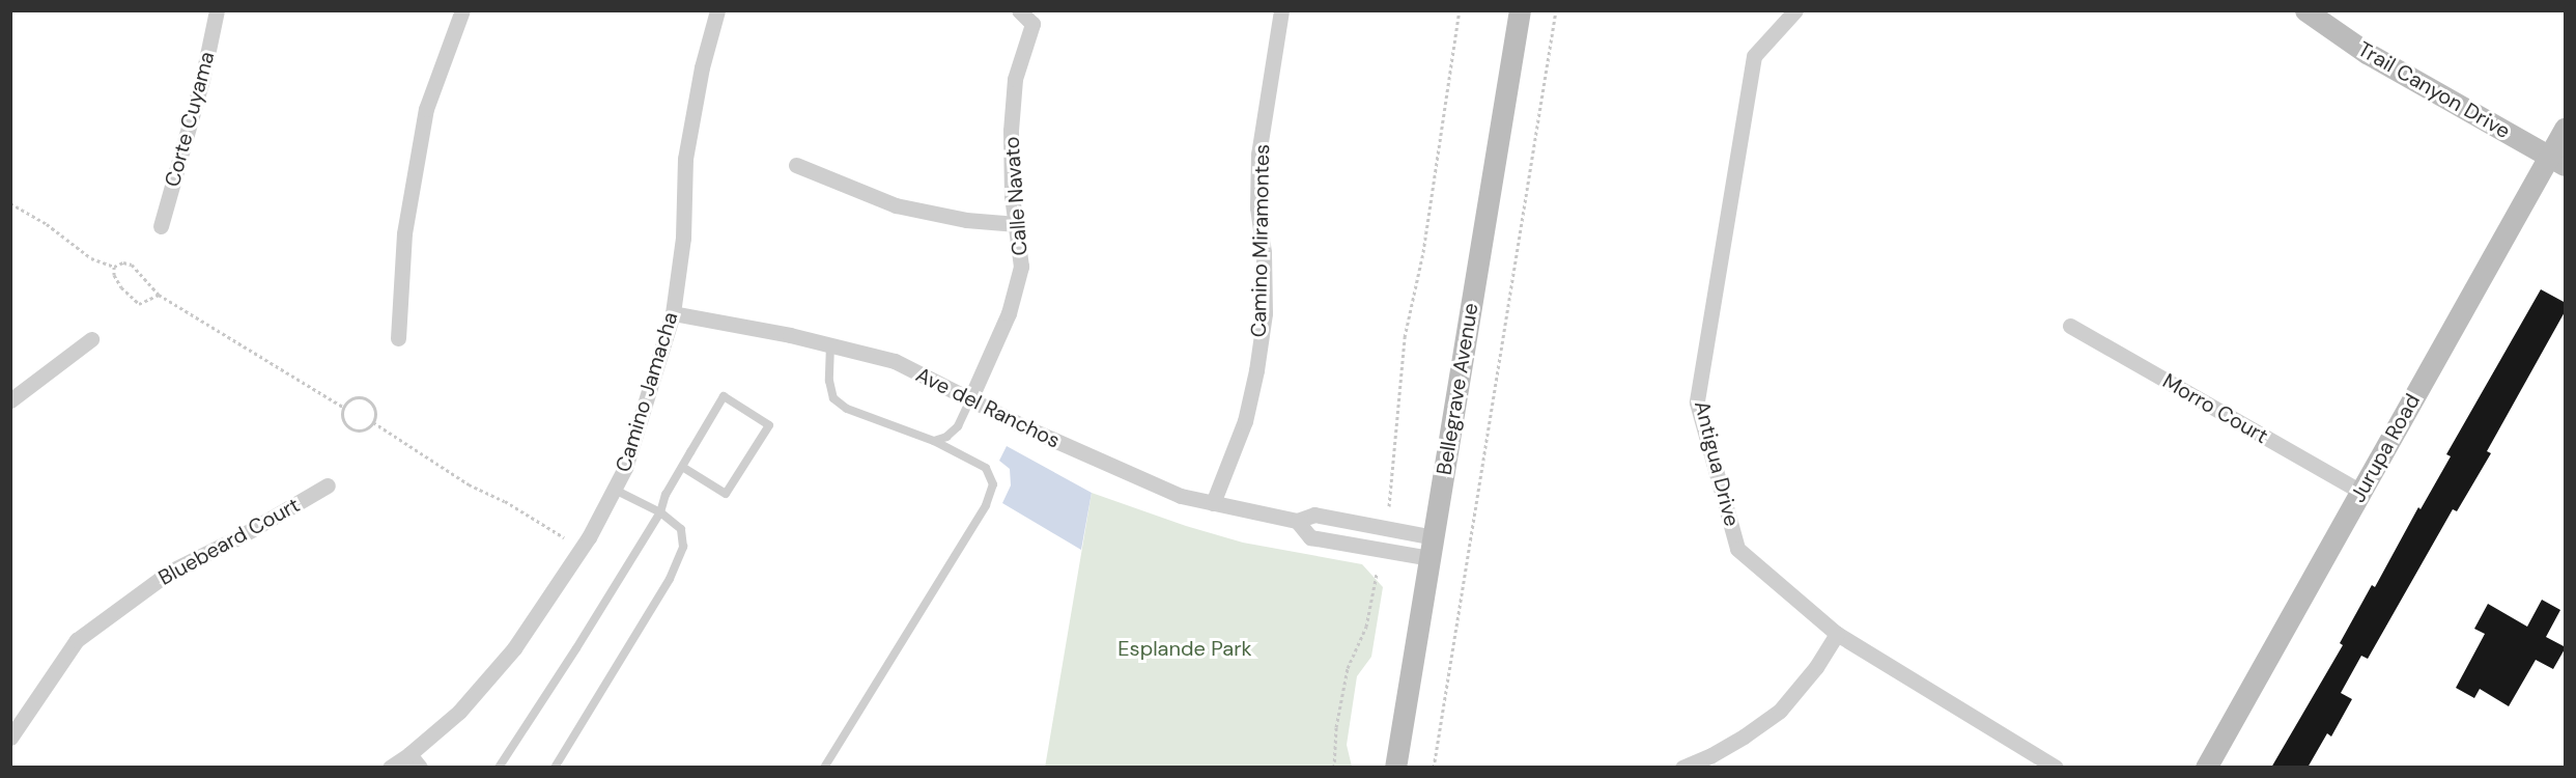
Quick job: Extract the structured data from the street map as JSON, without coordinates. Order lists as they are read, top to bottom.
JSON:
{
  "streets": {
    "street": [
      "Trail Canyon Drive",
      "Corte Cuyama",
      "Calle Navato",
      "Camino Miramontes",
      "Bellegrave Avenue",
      "Camino Jamacha",
      "Ave del Ranchos",
      "Morro Court",
      "Jurupa Road",
      "Antigua Drive",
      "Bluebeard Court"
    ]
  },
  "crossings": [
    ["Trail Canyon Drive", "Jurupa Road"],
    ["Calle Navato", "Ave del Ranchos"],
    ["Camino Miramontes", "Ave del Ranchos"],
    ["Bellegrave Avenue", "Ave del Ranchos"],
    ["Camino Jamacha", "Ave del Ranchos"],
    ["Morro Court", "Jurupa Road"]
  ],
  "parks": ["Esplande Park"]
}
